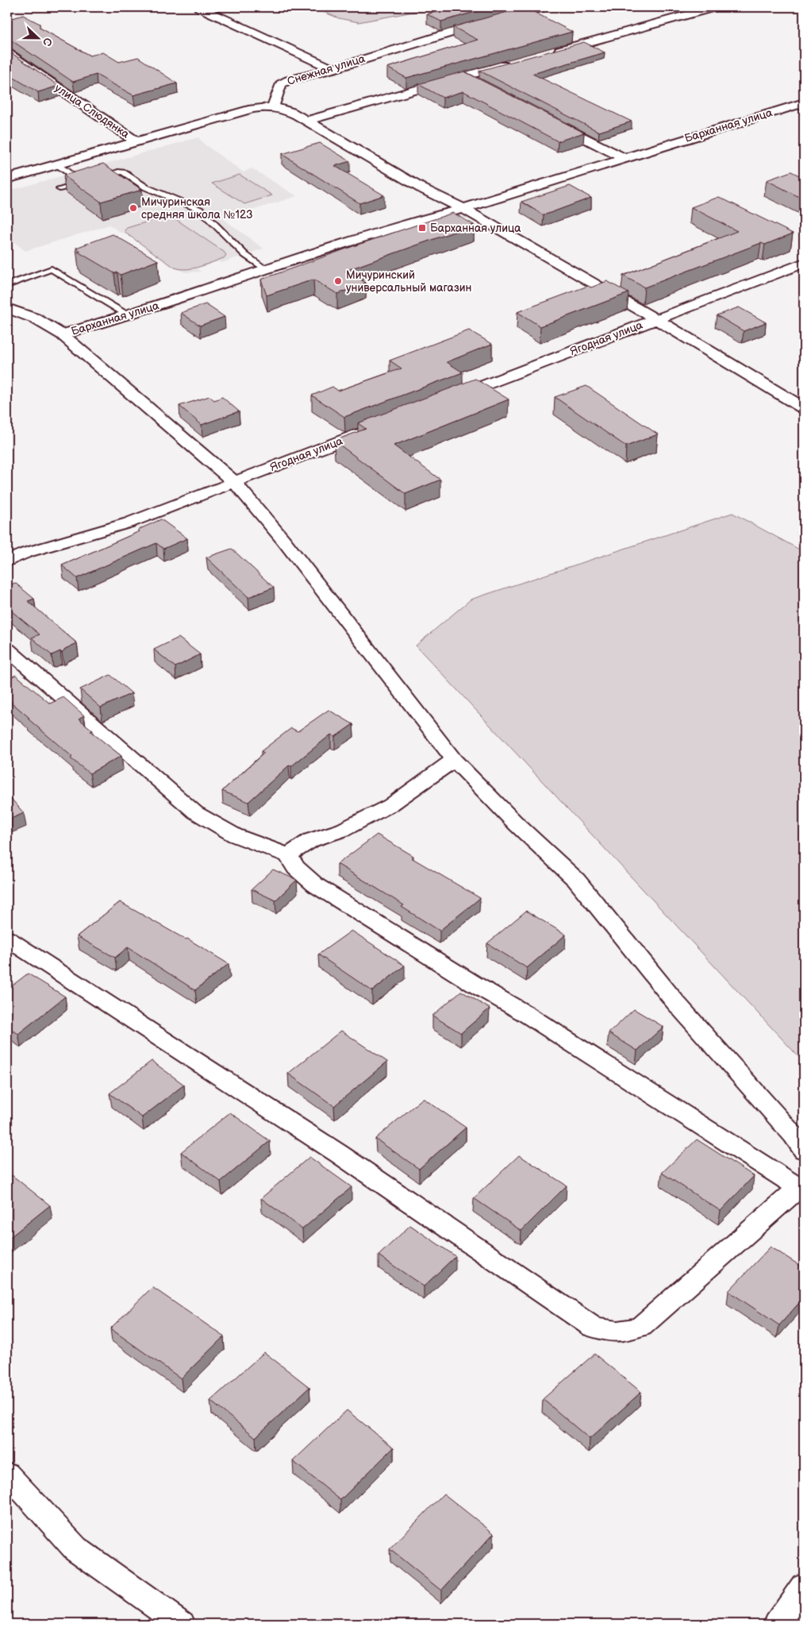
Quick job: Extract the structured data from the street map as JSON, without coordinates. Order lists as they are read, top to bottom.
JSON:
{
  "streets": {
    "street": [
      "Снежная улица",
      "улица Слюдянка",
      "Барханная улица",
      "Ягодная улица"
    ]
  },
  "places": {
    "other": ["Мичуринская средняя школа №123", "Мичуринский универсальный магазин"],
    "transit": ["Барханная улица"]
  },
  "north": "right"
}
